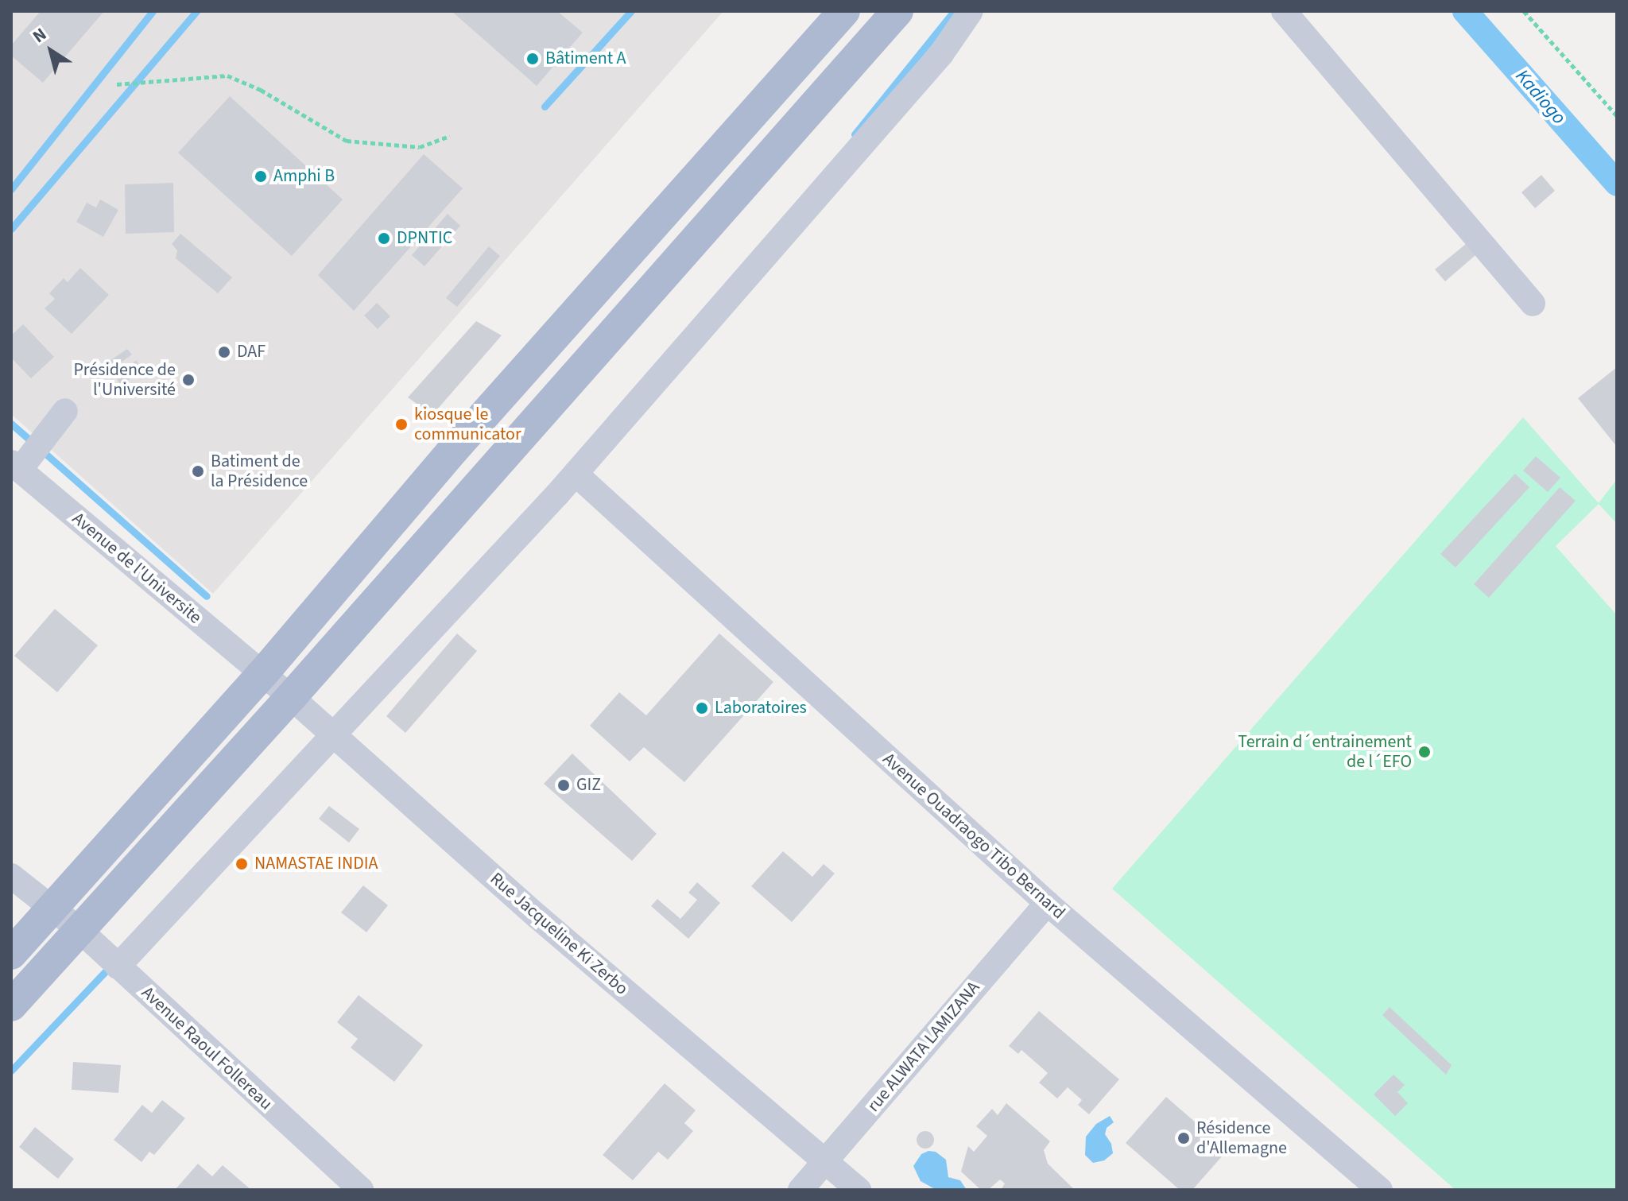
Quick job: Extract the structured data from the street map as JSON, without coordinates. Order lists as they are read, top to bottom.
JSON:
{
  "streets": {
    "street": [
      "Avenue de l'Universite",
      "Avenue Ouadraogo Tibo Bernard",
      "Rue Jacqueline Ki Zerbo",
      "rue ALWATA LAMIZANA",
      "Avenue Raoul Follereau"
    ]
  },
  "crossings": [
    ["Avenue de l'Universite", "Rue Jacqueline Ki Zerbo"],
    ["Avenue Ouadraogo Tibo Bernard", "rue ALWATA LAMIZANA"],
    ["Rue Jacqueline Ki Zerbo", "rue ALWATA LAMIZANA"]
  ],
  "water": ["Kadiogo"],
  "places": [
    "Bâtiment A",
    "Amphi B",
    "DPNTIC",
    "DAF",
    "Présidence de l'Université",
    "kiosque le communicator",
    "Batiment de la Présidence",
    "Laboratoires",
    "Terrain d´entrainement de l´EFO",
    "GIZ",
    "NAMASTAE INDIA",
    "Résidence d'Allemagne"
  ],
  "north": "top left"
}
